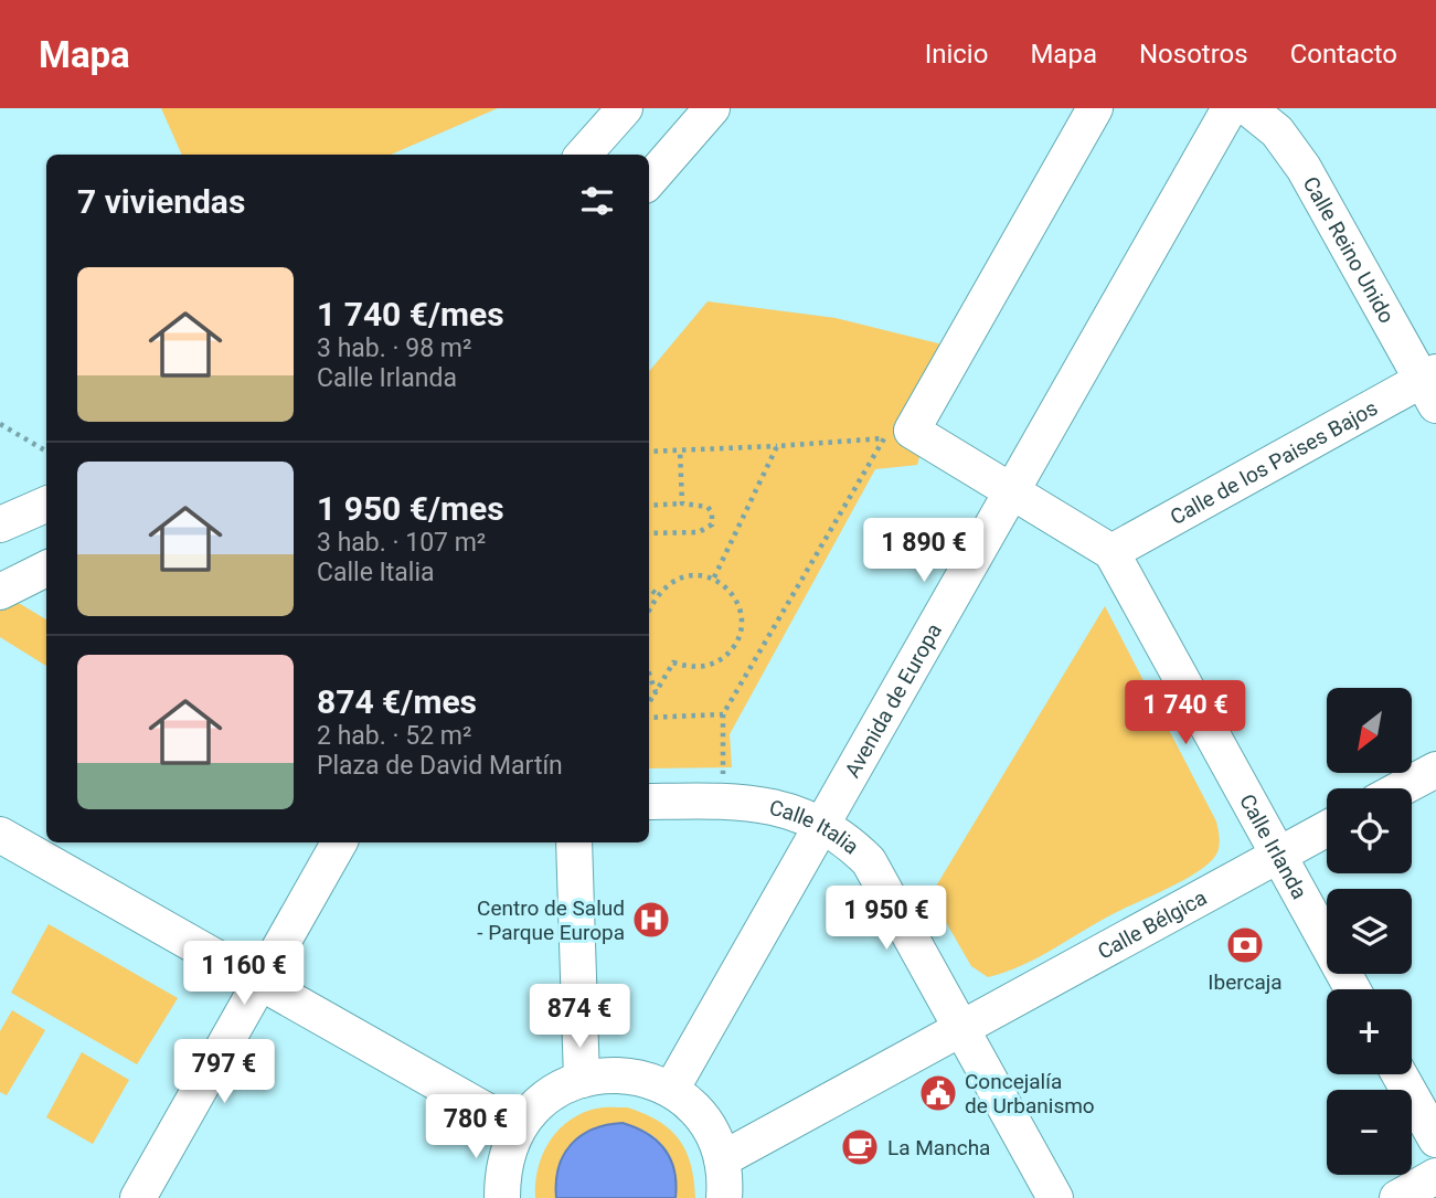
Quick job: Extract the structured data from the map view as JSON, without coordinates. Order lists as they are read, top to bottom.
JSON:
{
  "streets": {
    "street": [
      "Calle Reino Unido",
      "Calle de los Paises Bajos",
      "Avenida de Europa",
      "Calle Italia",
      "Calle Irlanda",
      "Calle Bélgica"
    ]
  },
  "crossings": [
    ["Calle Reino Unido", "Calle de los Paises Bajos"],
    ["Calle de los Paises Bajos", "Calle Irlanda"],
    ["Avenida de Europa", "Calle Italia"],
    ["Calle Italia", "Calle Bélgica"],
    ["Calle Irlanda", "Calle Bélgica"]
  ],
  "places": {
    "hospital": ["Centro de Salud - Parque Europa"],
    "bank": ["Ibercaja"],
    "public building": ["Concejalía de Urbanismo"],
    "cafe": ["La Mancha"]
  },
  "north": "bottom left",
  "page": {
    "header": "Mapa",
    "nav": [
      "Inicio",
      "Mapa",
      "Nosotros",
      "Contacto"
    ],
    "heading": "7 viviendas",
    "list": [
      {
        "name": "1 740 €/mes",
        "note": "3 hab. · 98 m² · Calle Irlanda"
      },
      {
        "name": "1 950 €/mes",
        "note": "3 hab. · 107 m² · Calle Italia"
      },
      {
        "name": "874 €/mes",
        "note": "2 hab. · 52 m² · Plaza de David Martín"
      }
    ],
    "price": [
      "1 890 €",
      "1 740 €",
      "1 950 €",
      "1 160 €",
      "874 €",
      "797 €",
      "780 €"
    ],
    "map_buttons": ["+", "−"]
  }
}
